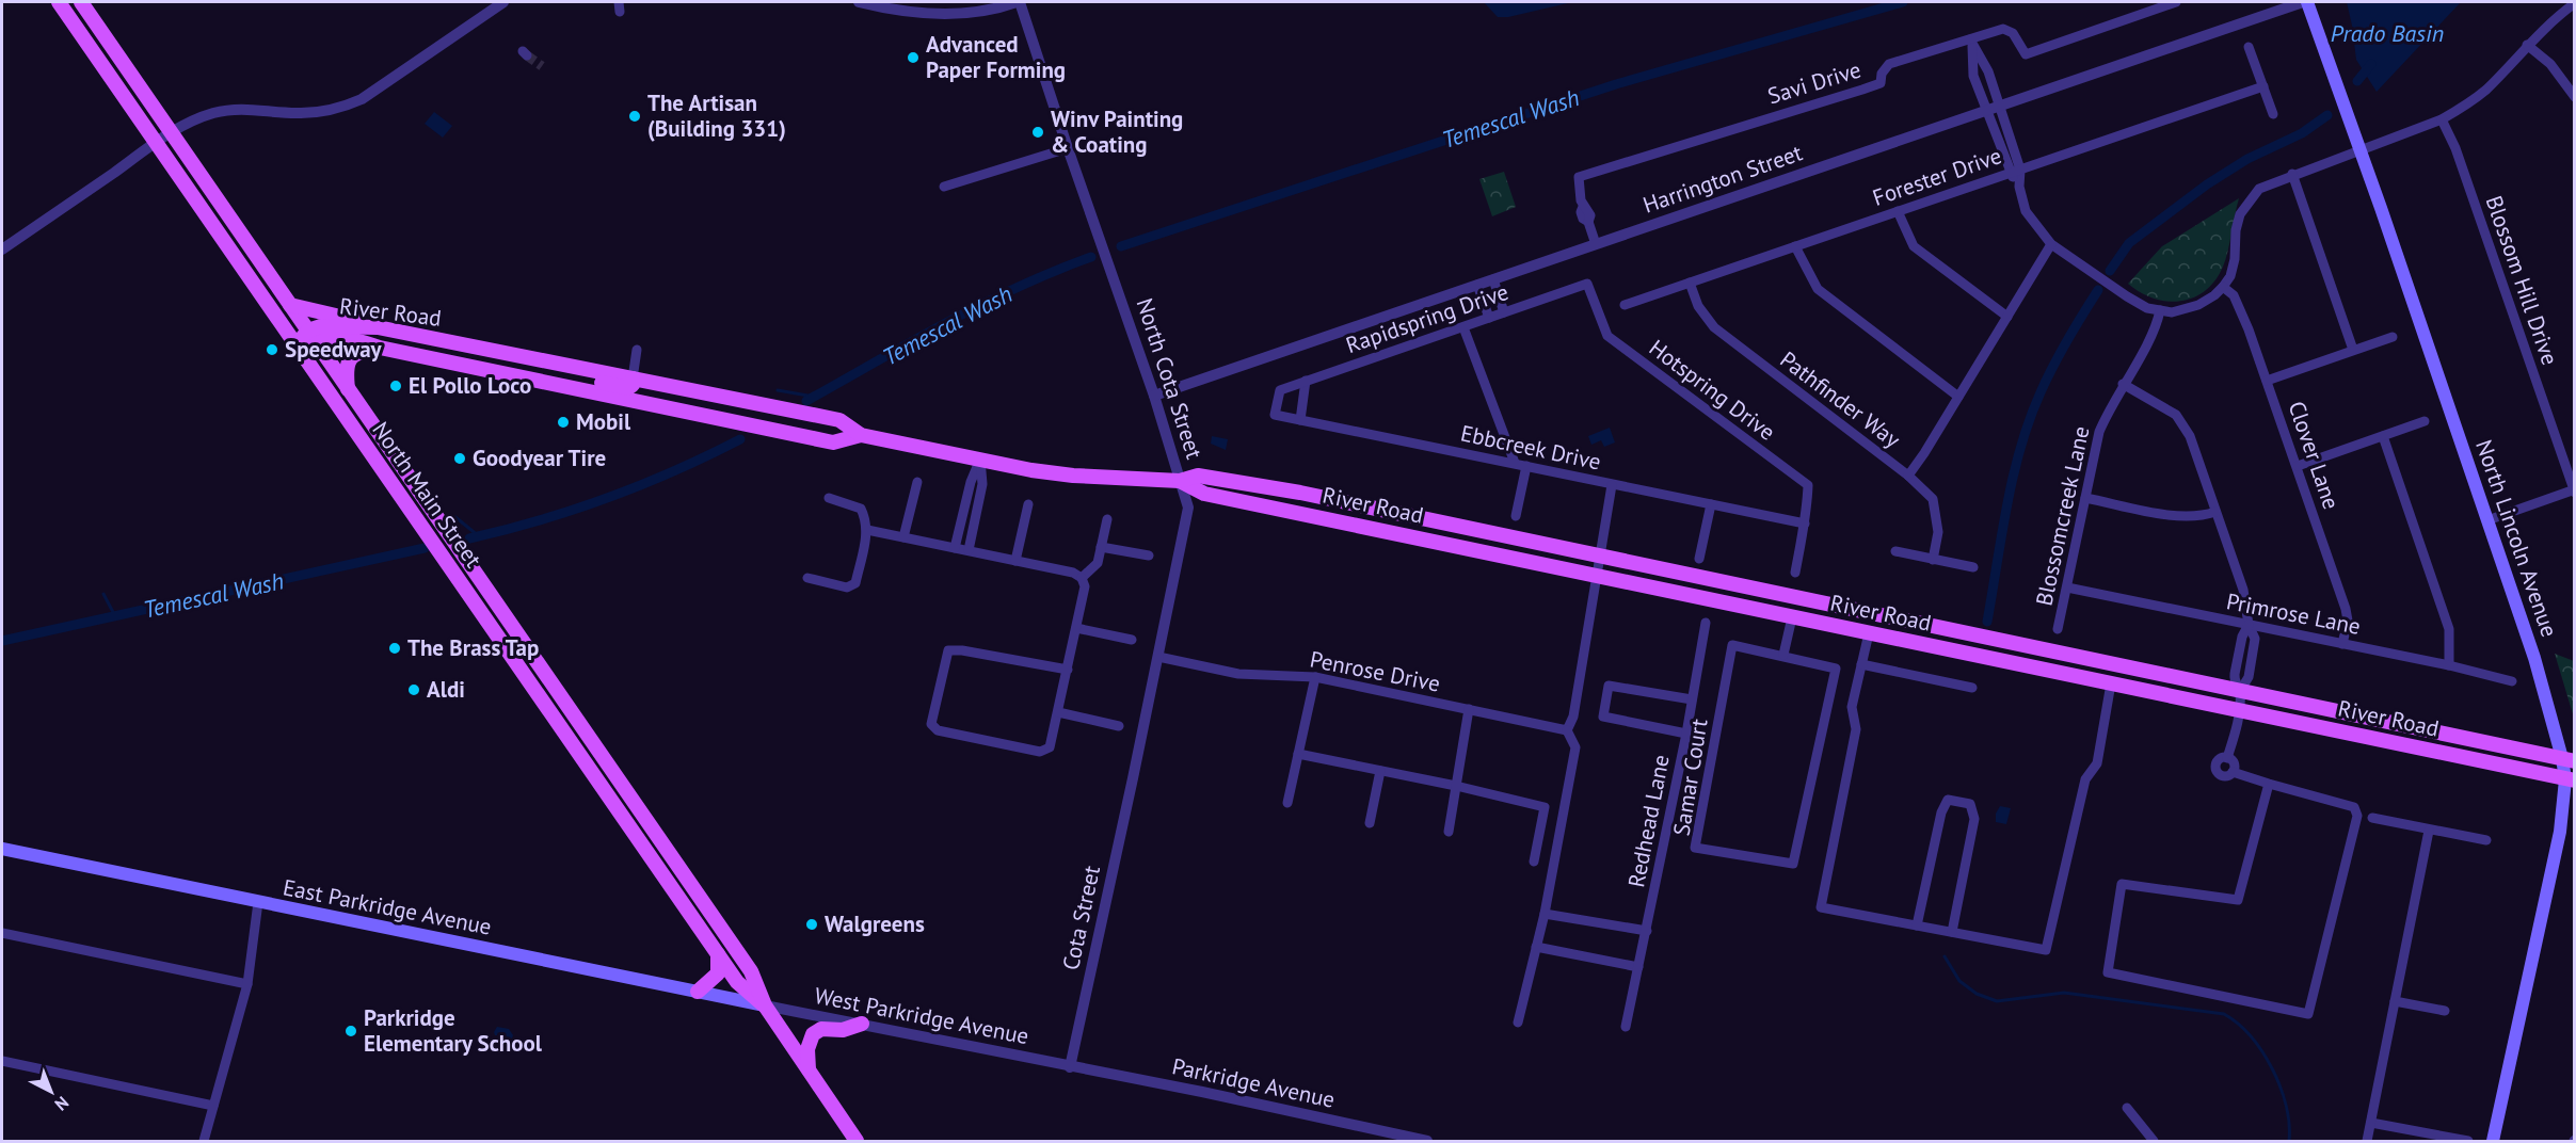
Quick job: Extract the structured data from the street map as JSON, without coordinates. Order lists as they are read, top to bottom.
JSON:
{
  "streets": {
    "main road": [
      "River Road",
      "North Main Street",
      "North Lincoln Avenue",
      "East Parkridge Avenue"
    ],
    "street": [
      "Savi Drive",
      "Forester Drive",
      "Harrington Street",
      "Blossom Hill Drive",
      "Rapidspring Drive",
      "North Cota Street",
      "Hotspring Drive",
      "Pathfinder Way",
      "Ebbcreek Drive",
      "Clover Lane",
      "Blossomcreek Lane",
      "Primrose Lane",
      "Penrose Drive",
      "Samar Court",
      "Redhead Lane",
      "Cota Street",
      "West Parkridge Avenue",
      "Parkridge Avenue"
    ]
  },
  "crossings": [
    ["Savi Drive", "Harrington Street"],
    ["Forester Drive", "Pathfinder Way"],
    ["Harrington Street", "North Cota Street"],
    ["Harrington Street", "North Lincoln Avenue"],
    ["River Road", "North Cota Street"],
    ["River Road", "North Main Street"],
    ["River Road", "North Lincoln Avenue"],
    ["Rapidspring Drive", "Hotspring Drive"],
    ["Rapidspring Drive", "Ebbcreek Drive"],
    ["North Cota Street", "Penrose Drive"],
    ["North Cota Street", "Cota Street"],
    ["Hotspring Drive", "Ebbcreek Drive"],
    ["Clover Lane", "Primrose Lane"],
    ["North Main Street", "East Parkridge Avenue"],
    ["North Main Street", "West Parkridge Avenue"],
    ["Blossomcreek Lane", "Primrose Lane"],
    ["East Parkridge Avenue", "West Parkridge Avenue"],
    ["Cota Street", "West Parkridge Avenue"],
    ["Cota Street", "Parkridge Avenue"],
    ["West Parkridge Avenue", "Parkridge Avenue"]
  ],
  "water": ["Prado Basin", "Temescal Wash"],
  "places": [
    "Advanced Paper Forming",
    "The Artisan (Building 331)",
    "Winv Painting & Coating",
    "Speedway",
    "El Pollo Loco",
    "Mobil",
    "Goodyear Tire",
    "The Brass Tap",
    "Aldi",
    "Walgreens",
    "Parkridge Elementary School"
  ],
  "north": "bottom right"
}
